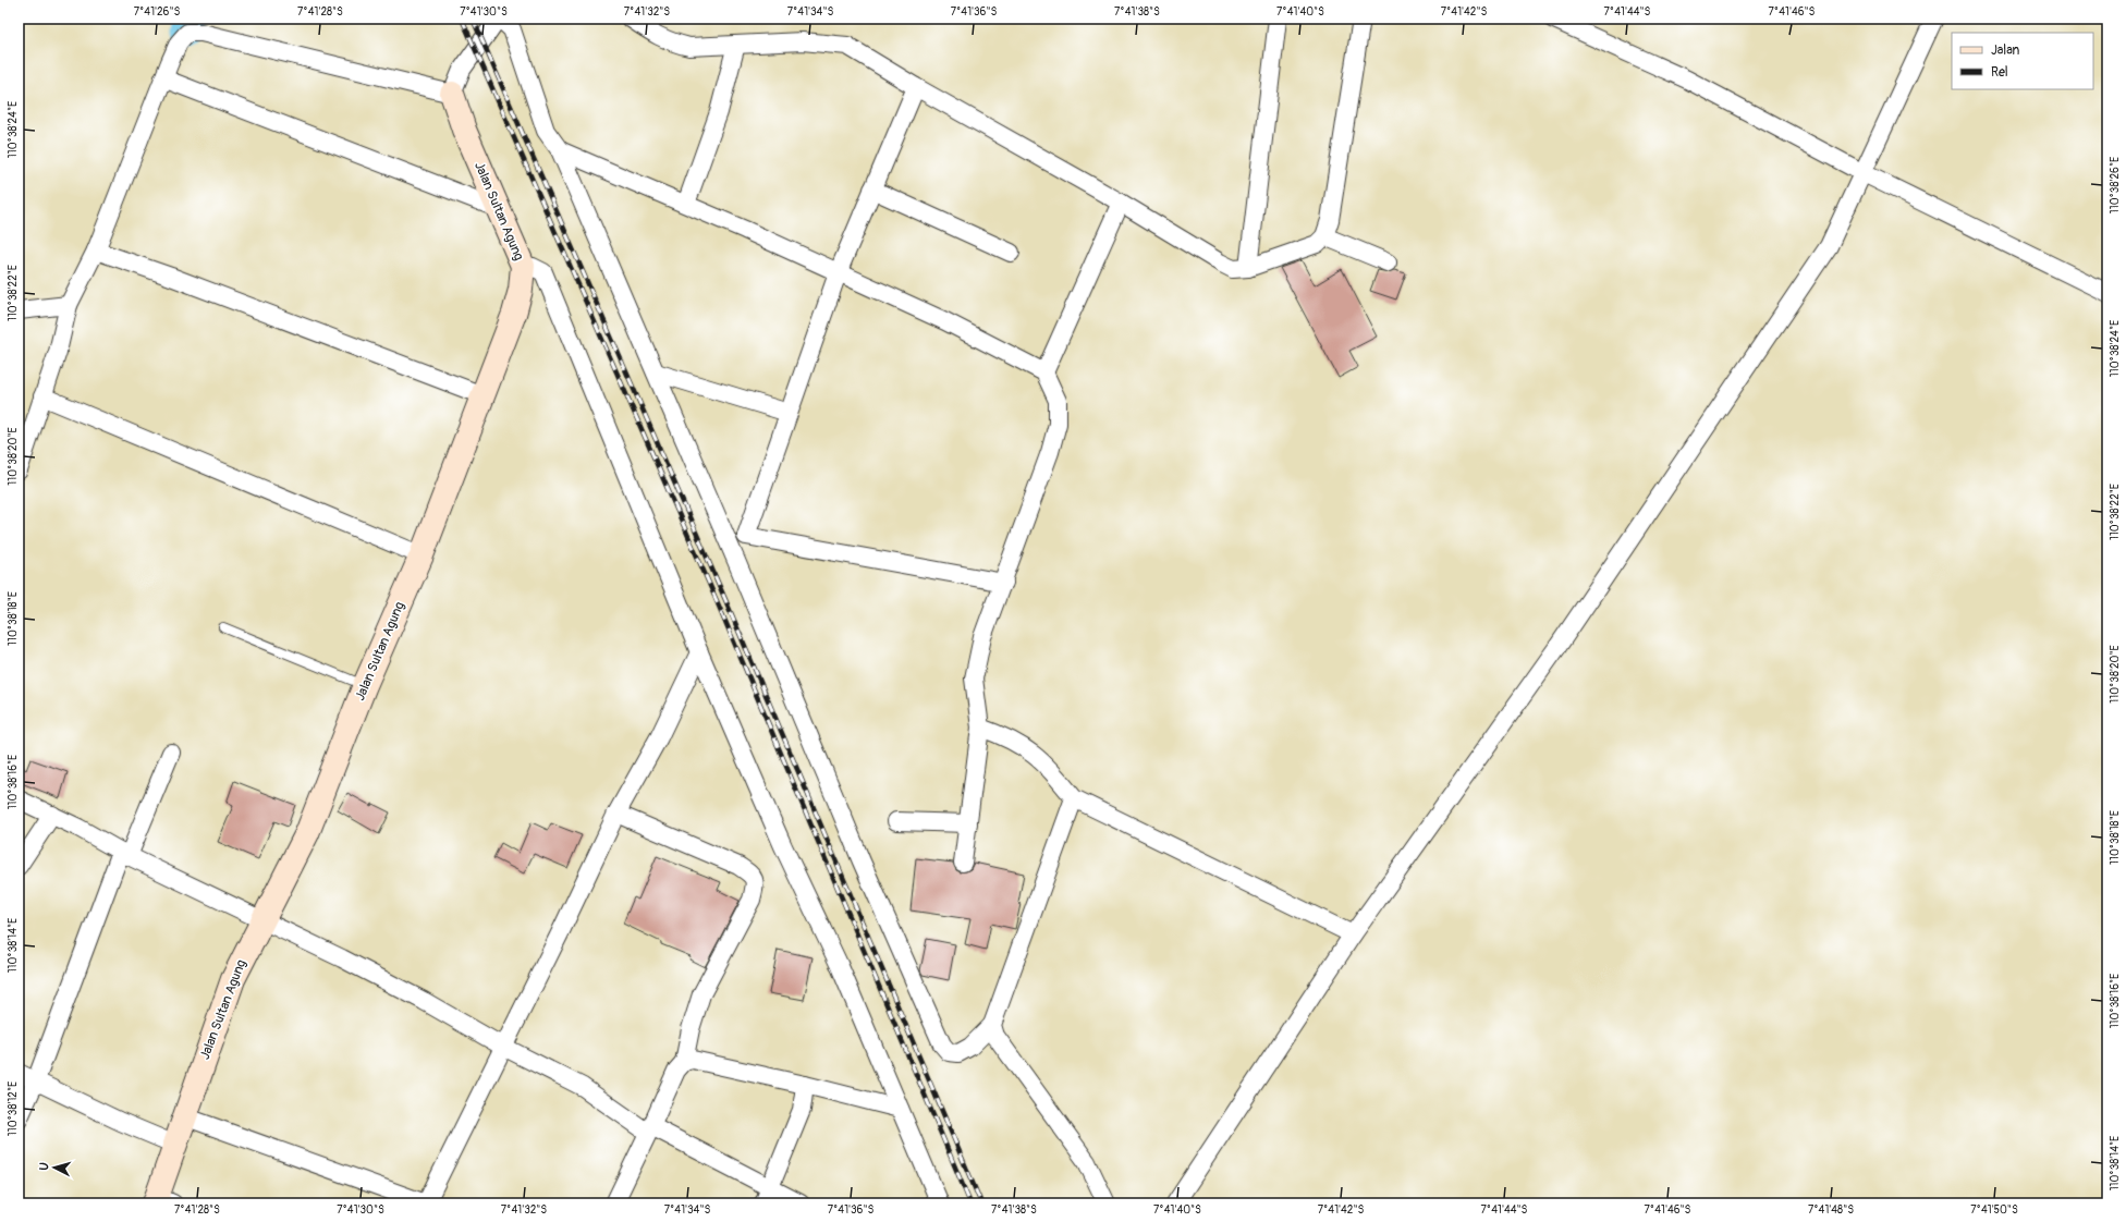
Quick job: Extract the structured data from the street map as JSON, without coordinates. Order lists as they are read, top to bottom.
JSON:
{
  "streets": {
    "street": ["Jalan Sultan Agung"]
  },
  "legend": ["Jalan", "Rel"],
  "north": "left",
  "coordinates": [
    "7°41'26\"S",
    "7°41'28\"S",
    "7°41'30\"S",
    "7°41'32\"S",
    "7°41'34\"S",
    "7°41'36\"S",
    "7°41'38\"S",
    "7°41'40\"S",
    "7°41'42\"S",
    "7°41'44\"S",
    "7°41'46\"S",
    "110°38'24\"E",
    "110°38'26\"E",
    "110°38'22\"E",
    "110°38'20\"E",
    "110°38'18\"E",
    "110°38'16\"E",
    "110°38'14\"E",
    "110°38'12\"E",
    "7°41'48\"S",
    "7°41'50\"S"
  ]
}
